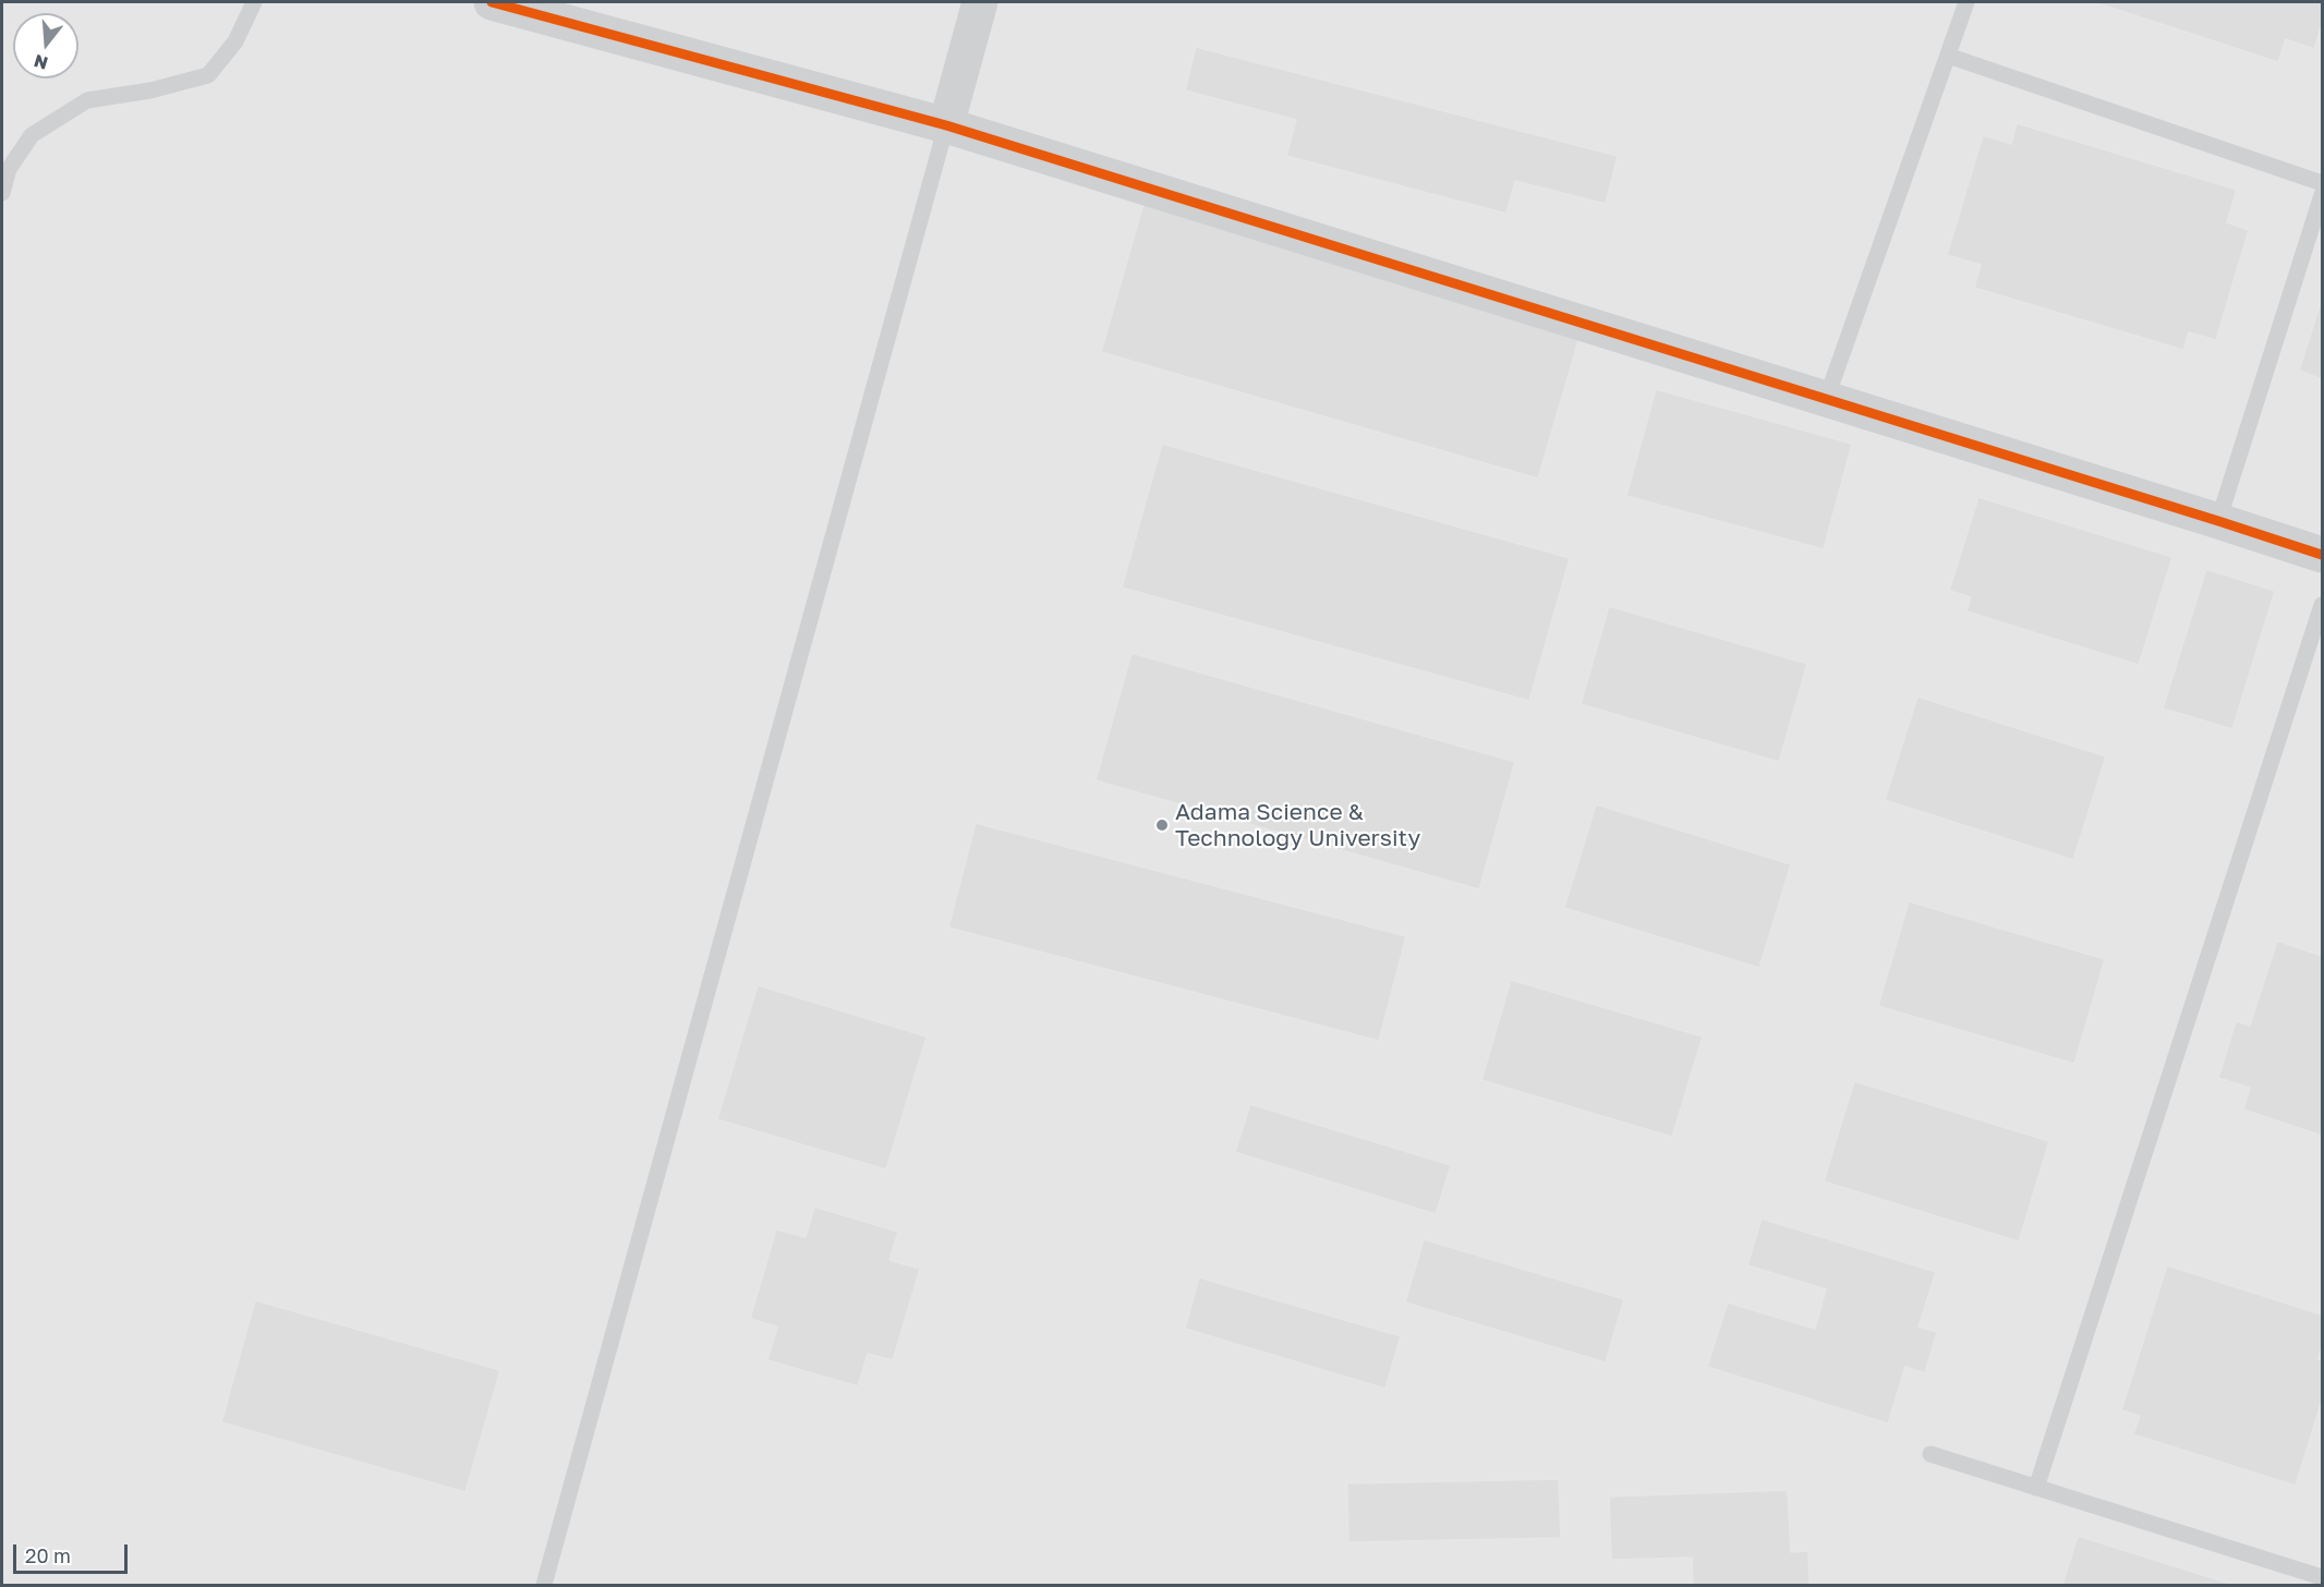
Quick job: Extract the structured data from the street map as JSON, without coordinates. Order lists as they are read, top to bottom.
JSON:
{
  "places": ["Adama Science & Technology University"],
  "scale_bar": "20 m",
  "north": "bottom"
}
